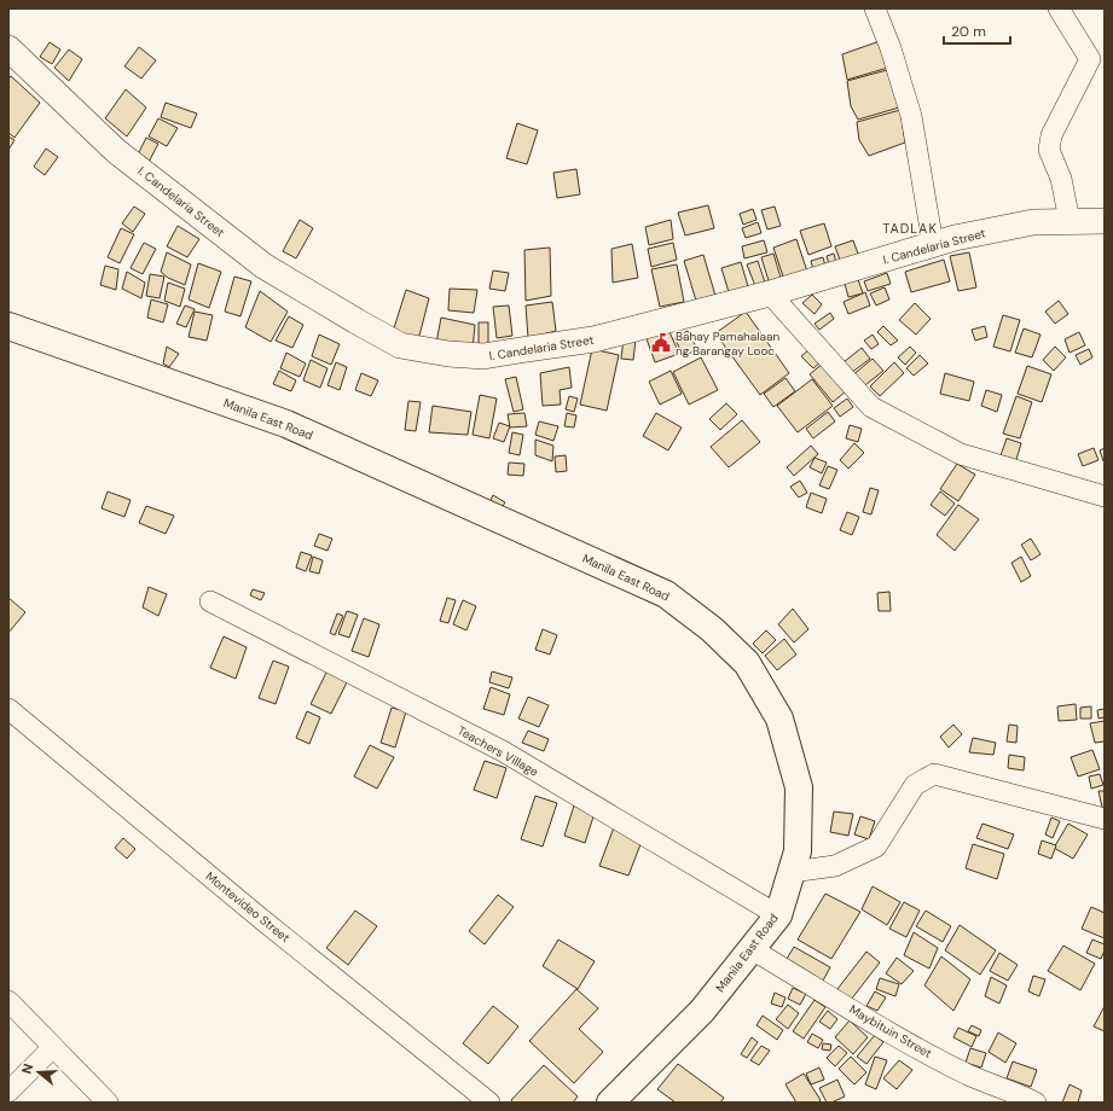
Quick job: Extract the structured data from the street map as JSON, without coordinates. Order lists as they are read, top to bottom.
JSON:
{
  "streets": {
    "main road": ["Manila East Road"],
    "street": [
      "I. Candelaria Street",
      "Teachers Village",
      "Montevideo Street",
      "Maybituin Street"
    ]
  },
  "crossings": [
    ["Manila East Road", "Teachers Village"],
    ["Manila East Road", "Maybituin Street"]
  ],
  "districts": ["TADLAK"],
  "places": {
    "public building": ["Bahay Pamahalaan ng Barangay Looc"]
  },
  "scale_bar": "20 m",
  "north": "left"
}
